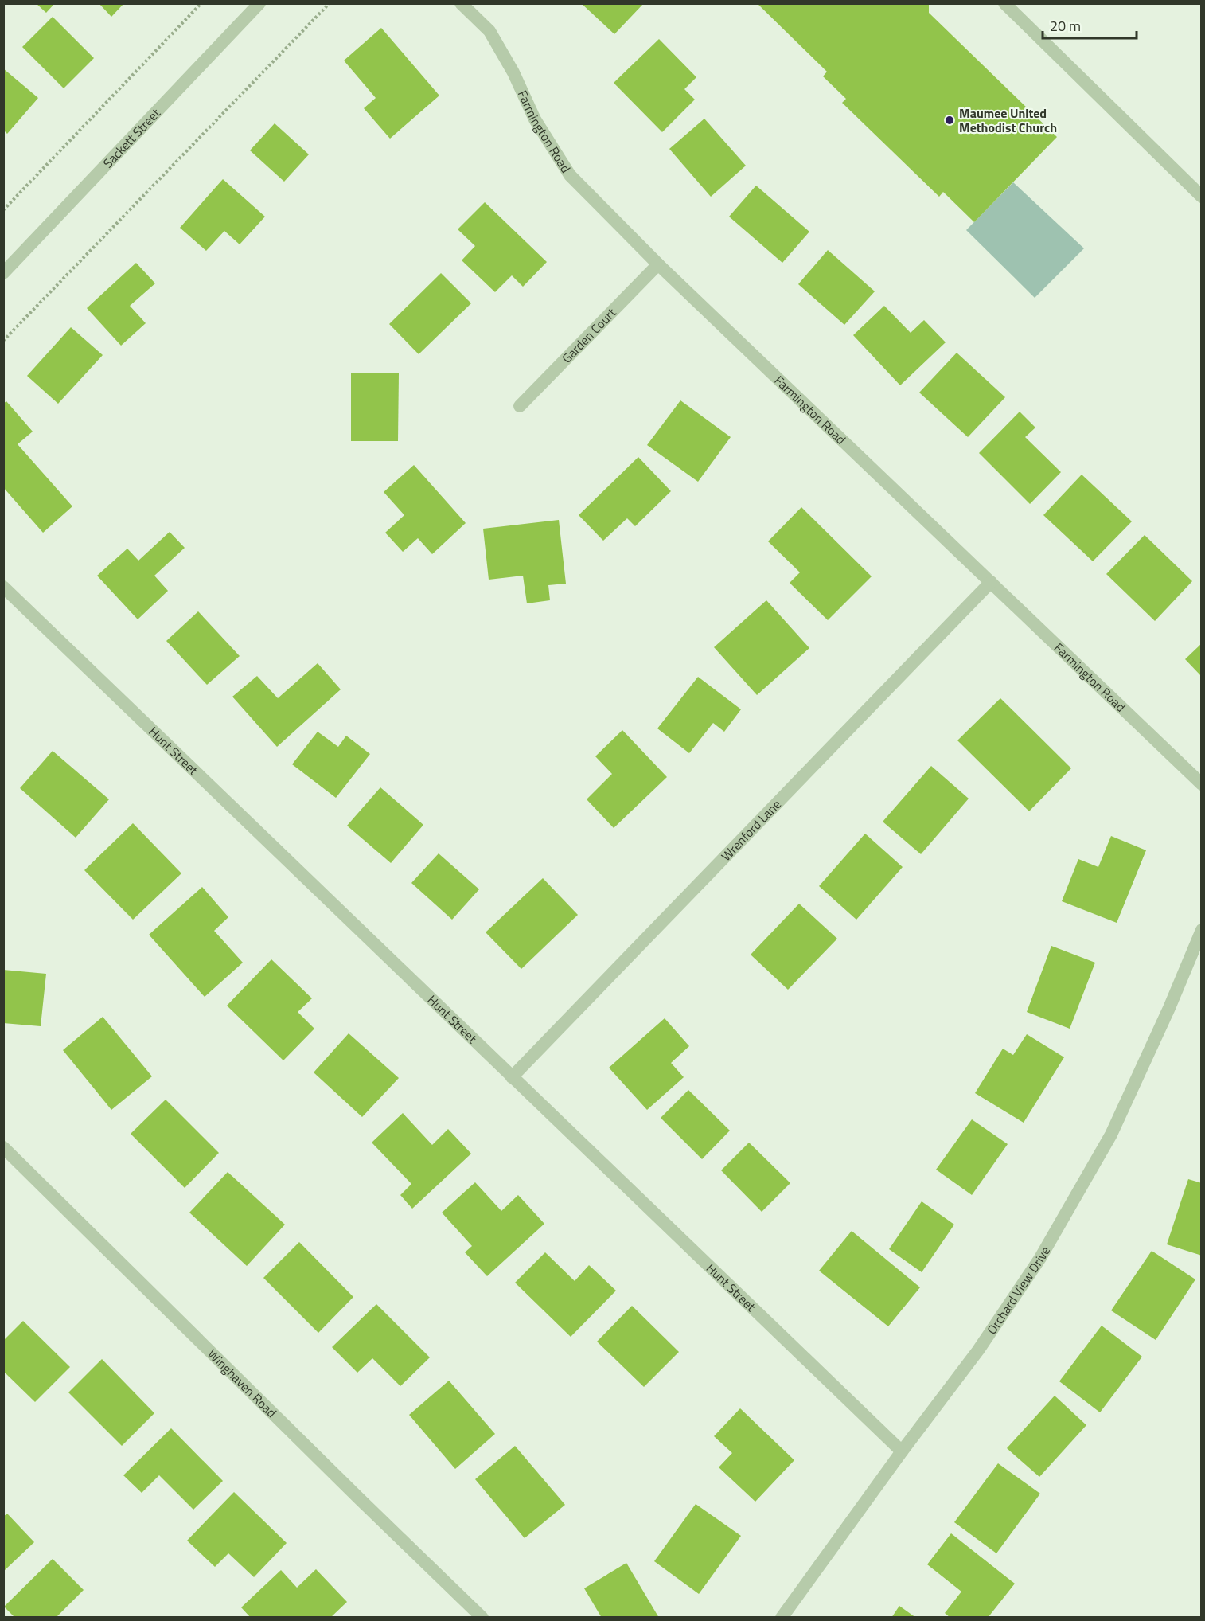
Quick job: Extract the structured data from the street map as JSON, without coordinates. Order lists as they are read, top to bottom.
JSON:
{
  "streets": {
    "street": [
      "Farmington Road",
      "Sackett Street",
      "Garden Court",
      "Hunt Street",
      "Wrenford Lane",
      "Orchard View Drive",
      "Winghaven Road"
    ]
  },
  "crossings": [
    ["Farmington Road", "Garden Court"],
    ["Farmington Road", "Wrenford Lane"],
    ["Hunt Street", "Wrenford Lane"],
    ["Hunt Street", "Orchard View Drive"]
  ],
  "places": ["Maumee United Methodist Church"],
  "scale_bar": "20 m"
}
